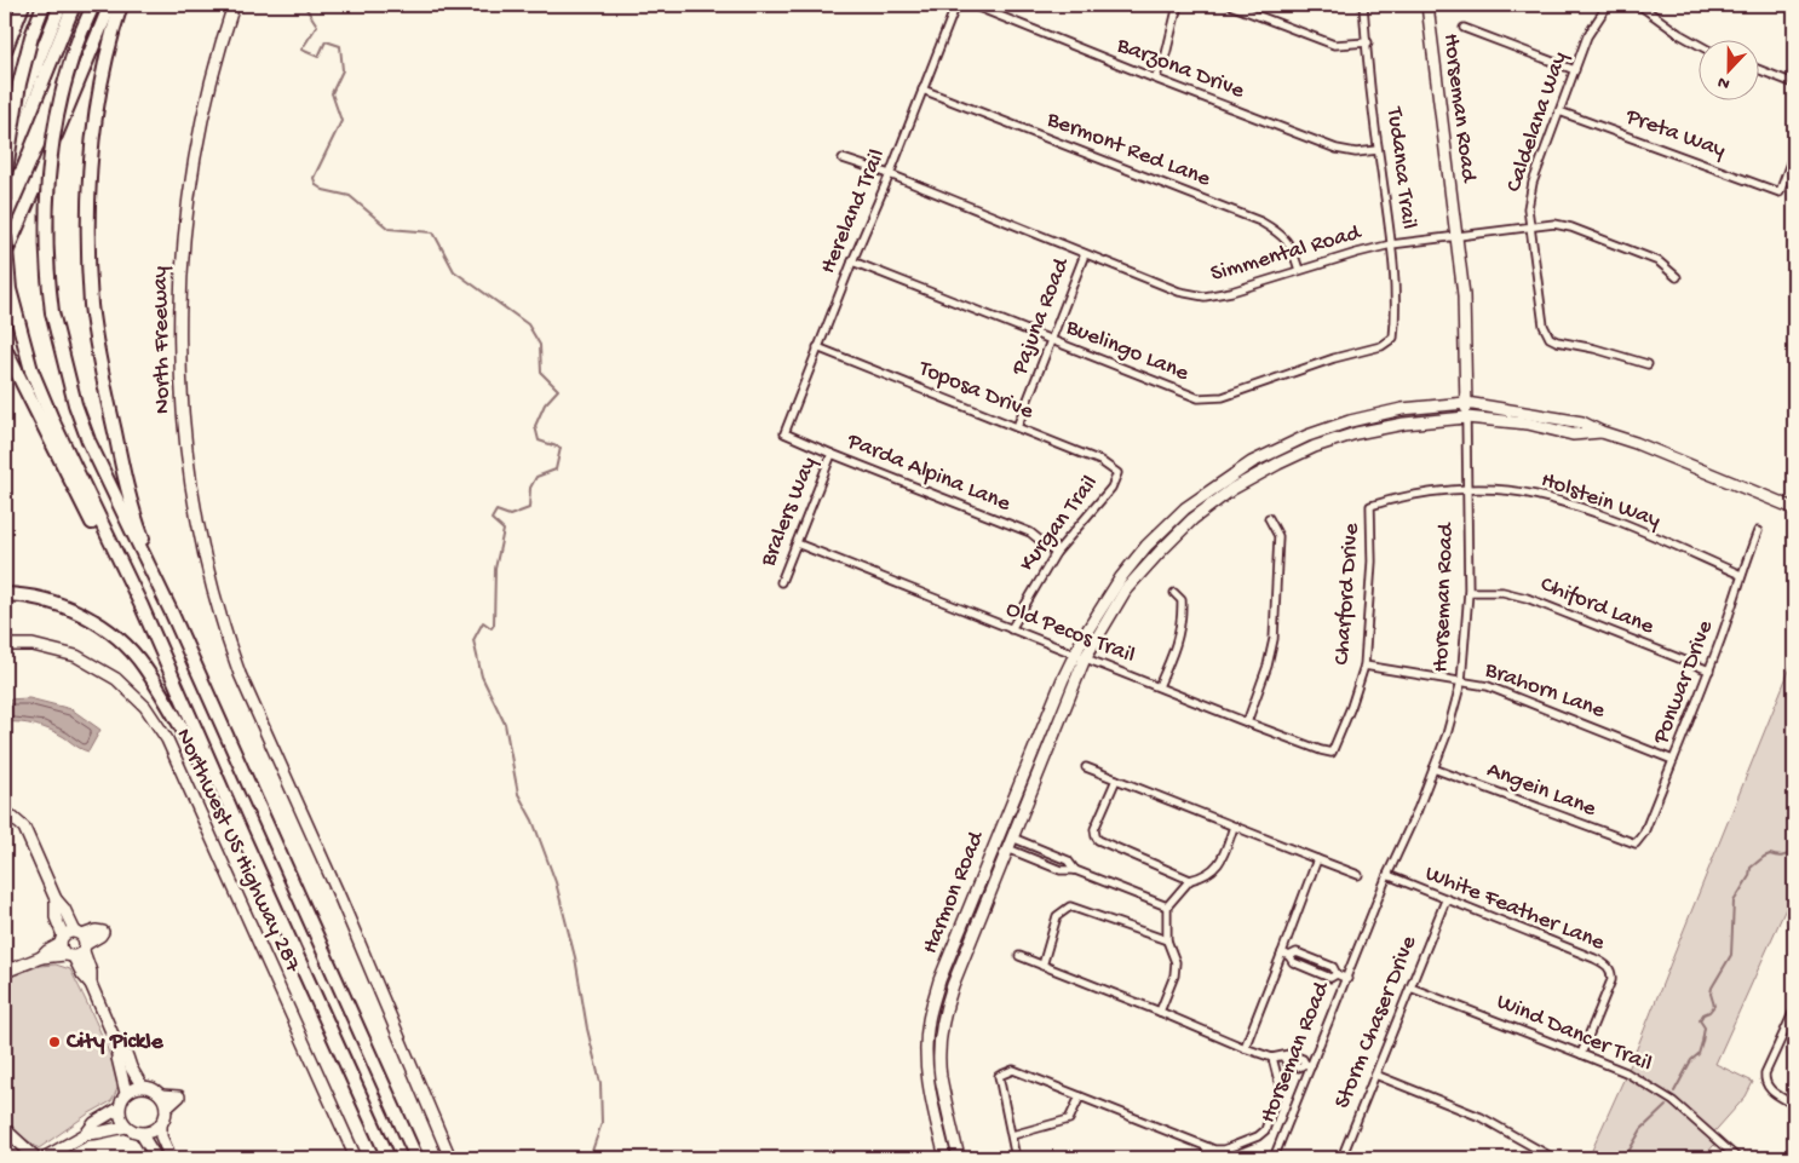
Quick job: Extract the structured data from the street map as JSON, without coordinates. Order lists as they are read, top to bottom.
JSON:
{
  "streets": {
    "street": [
      "Barzona Drive",
      "Horseman Road",
      "Caldelana Way",
      "Preta Way",
      "Bermont Red Lane",
      "Tudanca Trail",
      "Hereland Trail",
      "Simmental Road",
      "Pajuna Road",
      "North Freeway",
      "Buelingo Lane",
      "Toposa Drive",
      "Parda Alpina Lane",
      "Holstein Way",
      "Bralers Way",
      "Kurgan Trail",
      "Charford Drive",
      "Chiford Lane",
      "Old Pecos Trail",
      "Ponwar Drive",
      "Brahorn Lane",
      "Angein Lane",
      "Northwest US Highway 287",
      "Harmon Road",
      "White Feather Lane",
      "Storm Chaser Drive",
      "Wind Dancer Trail"
    ]
  },
  "crossings": [
    ["Barzona Drive", "Tudanca Trail"],
    ["Horseman Road", "Simmental Road"],
    ["Horseman Road", "Holstein Way"],
    ["Horseman Road", "Chiford Lane"],
    ["Horseman Road", "Brahorn Lane"],
    ["Horseman Road", "Angein Lane"],
    ["Horseman Road", "White Feather Lane"],
    ["Caldelana Way", "Preta Way"],
    ["Caldelana Way", "Simmental Road"],
    ["Bermont Red Lane", "Hereland Trail"],
    ["Bermont Red Lane", "Simmental Road"],
    ["Tudanca Trail", "Simmental Road"],
    ["Tudanca Trail", "Buelingo Lane"],
    ["Hereland Trail", "Simmental Road"],
    ["Hereland Trail", "Buelingo Lane"],
    ["Hereland Trail", "Toposa Drive"],
    ["Hereland Trail", "Parda Alpina Lane"],
    ["Simmental Road", "Pajuna Road"],
    ["Pajuna Road", "Buelingo Lane"],
    ["Pajuna Road", "Toposa Drive"],
    ["Toposa Drive", "Kurgan Trail"],
    ["Parda Alpina Lane", "Bralers Way"],
    ["Parda Alpina Lane", "Kurgan Trail"],
    ["Holstein Way", "Charford Drive"],
    ["Holstein Way", "Ponwar Drive"],
    ["Bralers Way", "Old Pecos Trail"],
    ["Kurgan Trail", "Old Pecos Trail"],
    ["Charford Drive", "Old Pecos Trail"],
    ["Charford Drive", "Brahorn Lane"],
    ["Chiford Lane", "Ponwar Drive"],
    ["Old Pecos Trail", "Harmon Road"],
    ["Ponwar Drive", "Brahorn Lane"],
    ["Ponwar Drive", "Angein Lane"],
    ["White Feather Lane", "Storm Chaser Drive"],
    ["White Feather Lane", "Wind Dancer Trail"],
    ["Storm Chaser Drive", "Wind Dancer Trail"]
  ],
  "places": ["City Pickle"],
  "north": "bottom"
}
